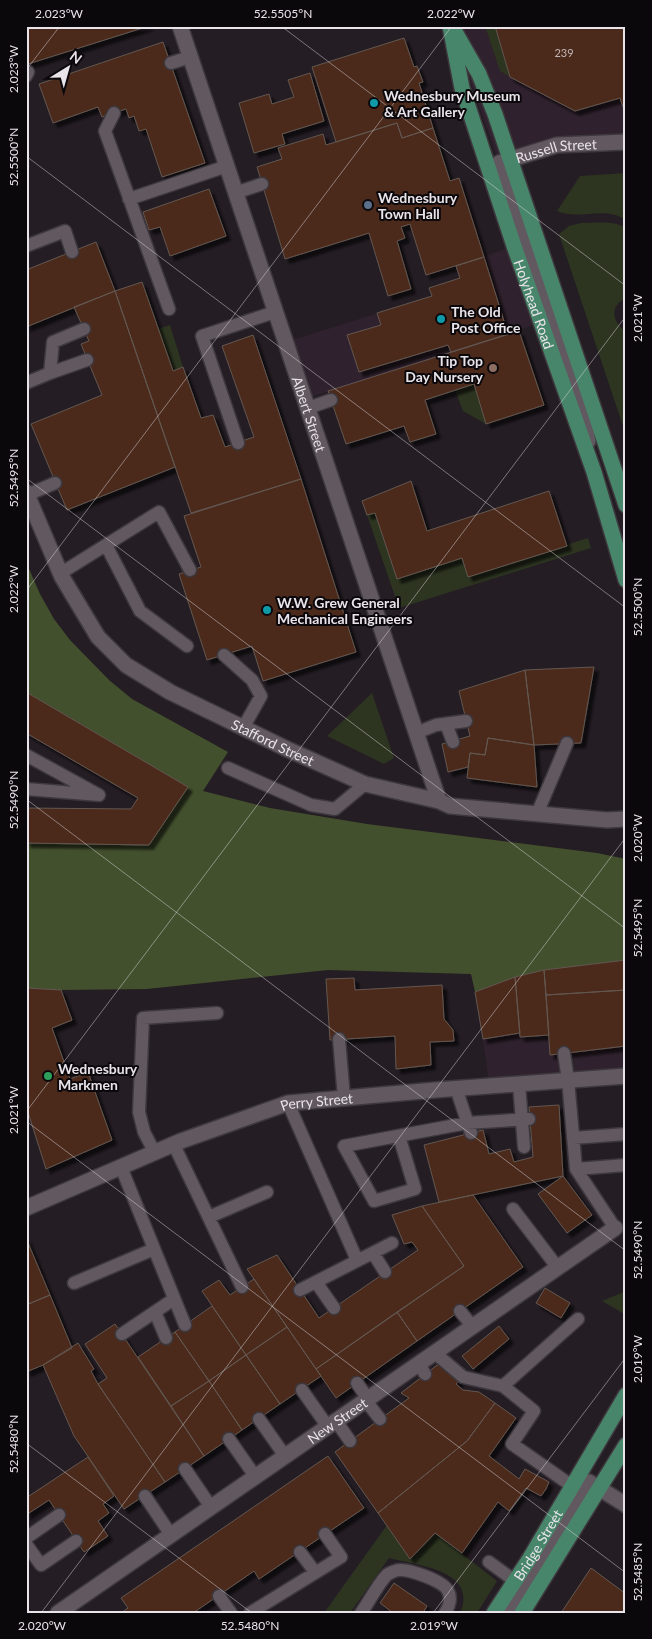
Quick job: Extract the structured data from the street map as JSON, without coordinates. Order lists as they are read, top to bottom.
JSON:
{
  "streets": {
    "main road": ["Holyhead Road", "Bridge Street"],
    "street": [
      "Russell Street",
      "Albert Street",
      "Stafford Street",
      "Perry Street",
      "New Street"
    ]
  },
  "crossings": [
    ["Russell Street", "Holyhead Road"],
    ["Albert Street", "Stafford Street"]
  ],
  "places": [
    "Wednesbury Museum & Art Gallery",
    "Wednesbury Town Hall",
    "The Old Post Office",
    "Tip Top Day Nursery",
    "W.W. Grew General Mechanical Engineers",
    "Wednesbury Markmen"
  ],
  "house_numbers": ["239"],
  "north": "top right",
  "coordinates": [
    "2.023°W",
    "52.5505°N",
    "2.022°W",
    "52.5500°N",
    "2.021°W",
    "52.5495°N",
    "52.5490°N",
    "2.020°W",
    "2.019°W",
    "52.5480°N",
    "52.5485°N"
  ]
}
